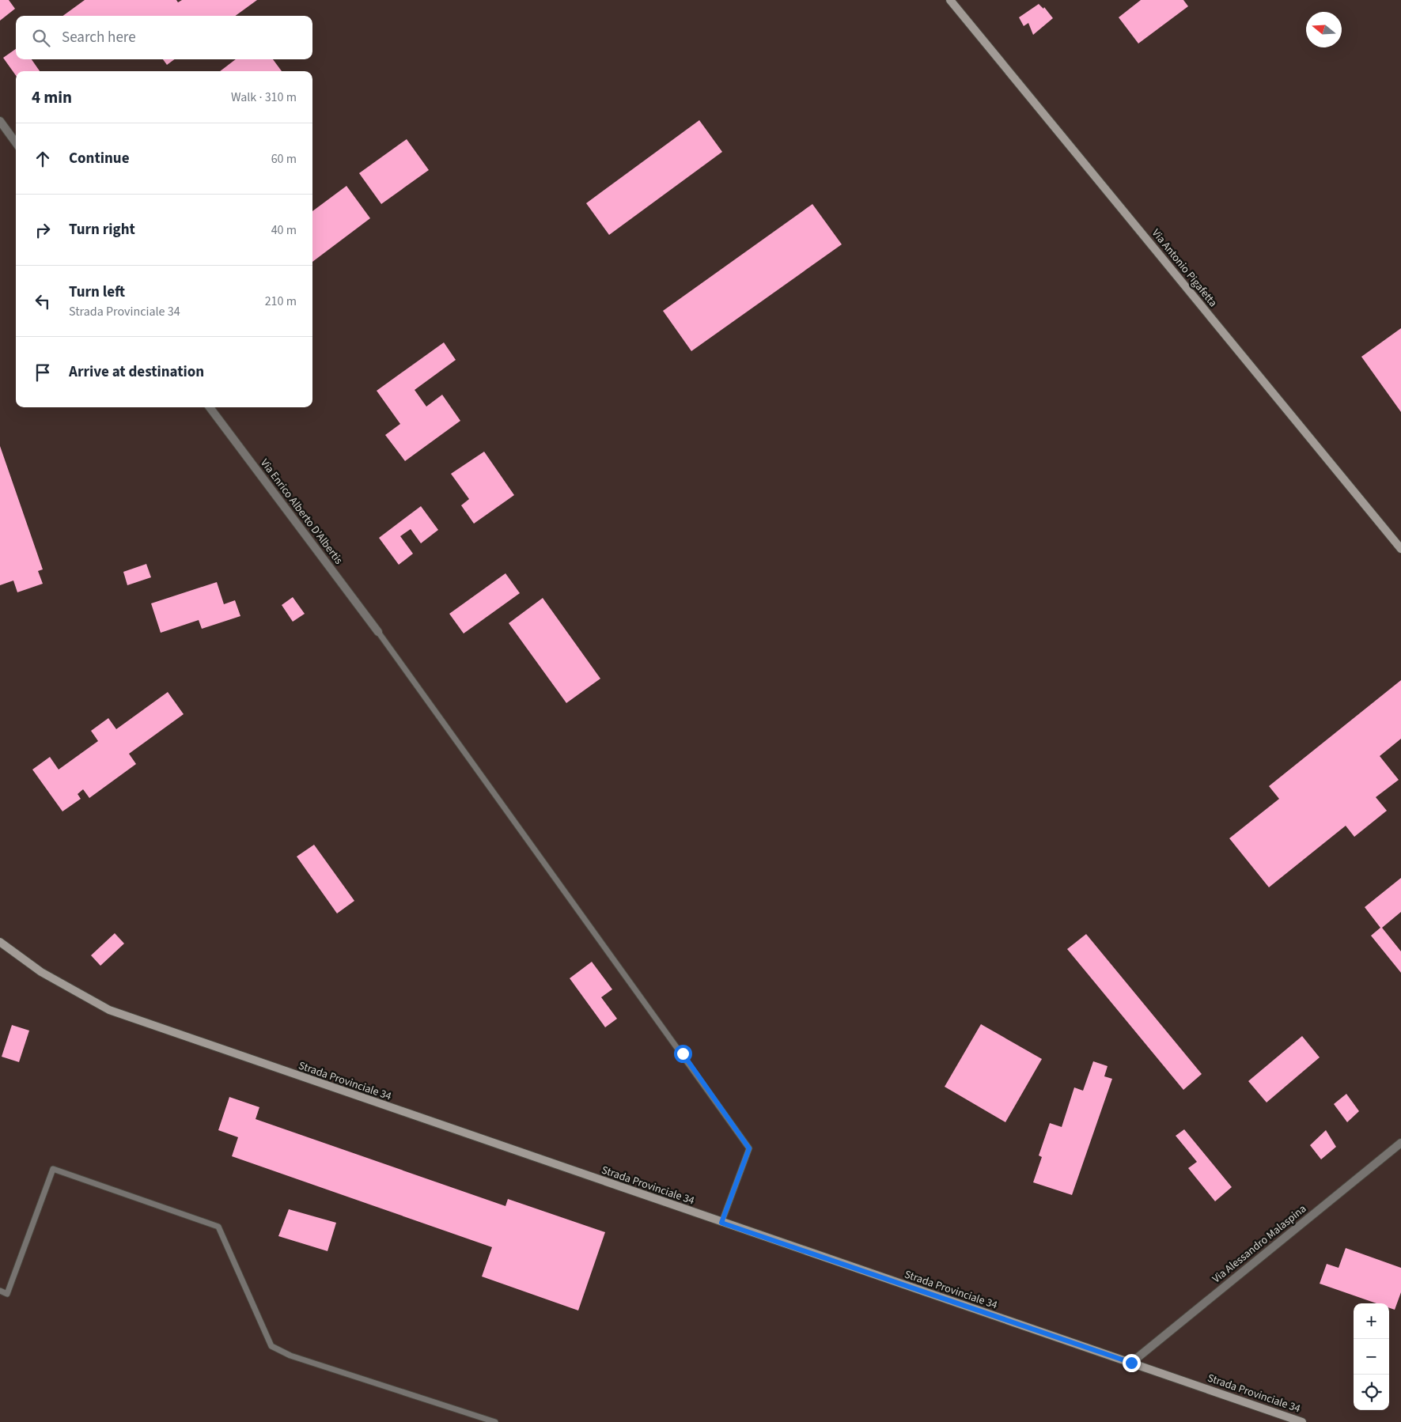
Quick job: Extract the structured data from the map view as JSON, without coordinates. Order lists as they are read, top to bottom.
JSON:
{
  "streets": {
    "main road": ["Via Antonio Pigafetta", "Strada Provinciale 34"],
    "street": ["Via Enrico Alberto D'Albertis", "Via Alessandro Malaspina"]
  },
  "crossings": [
    ["Strada Provinciale 34", "Via Alessandro Malaspina"]
  ],
  "north": "left",
  "page": {
    "search": "Search here",
    "heading": ["4 min", "Walk · 310 m"],
    "list": [
      ["Continue", "60 m"],
      ["Turn right", "40 m"],
      ["Turn left", "Strada Provinciale 34", "210 m"],
      "Arrive at destination"
    ],
    "map_buttons": ["+", "−"]
  }
}
